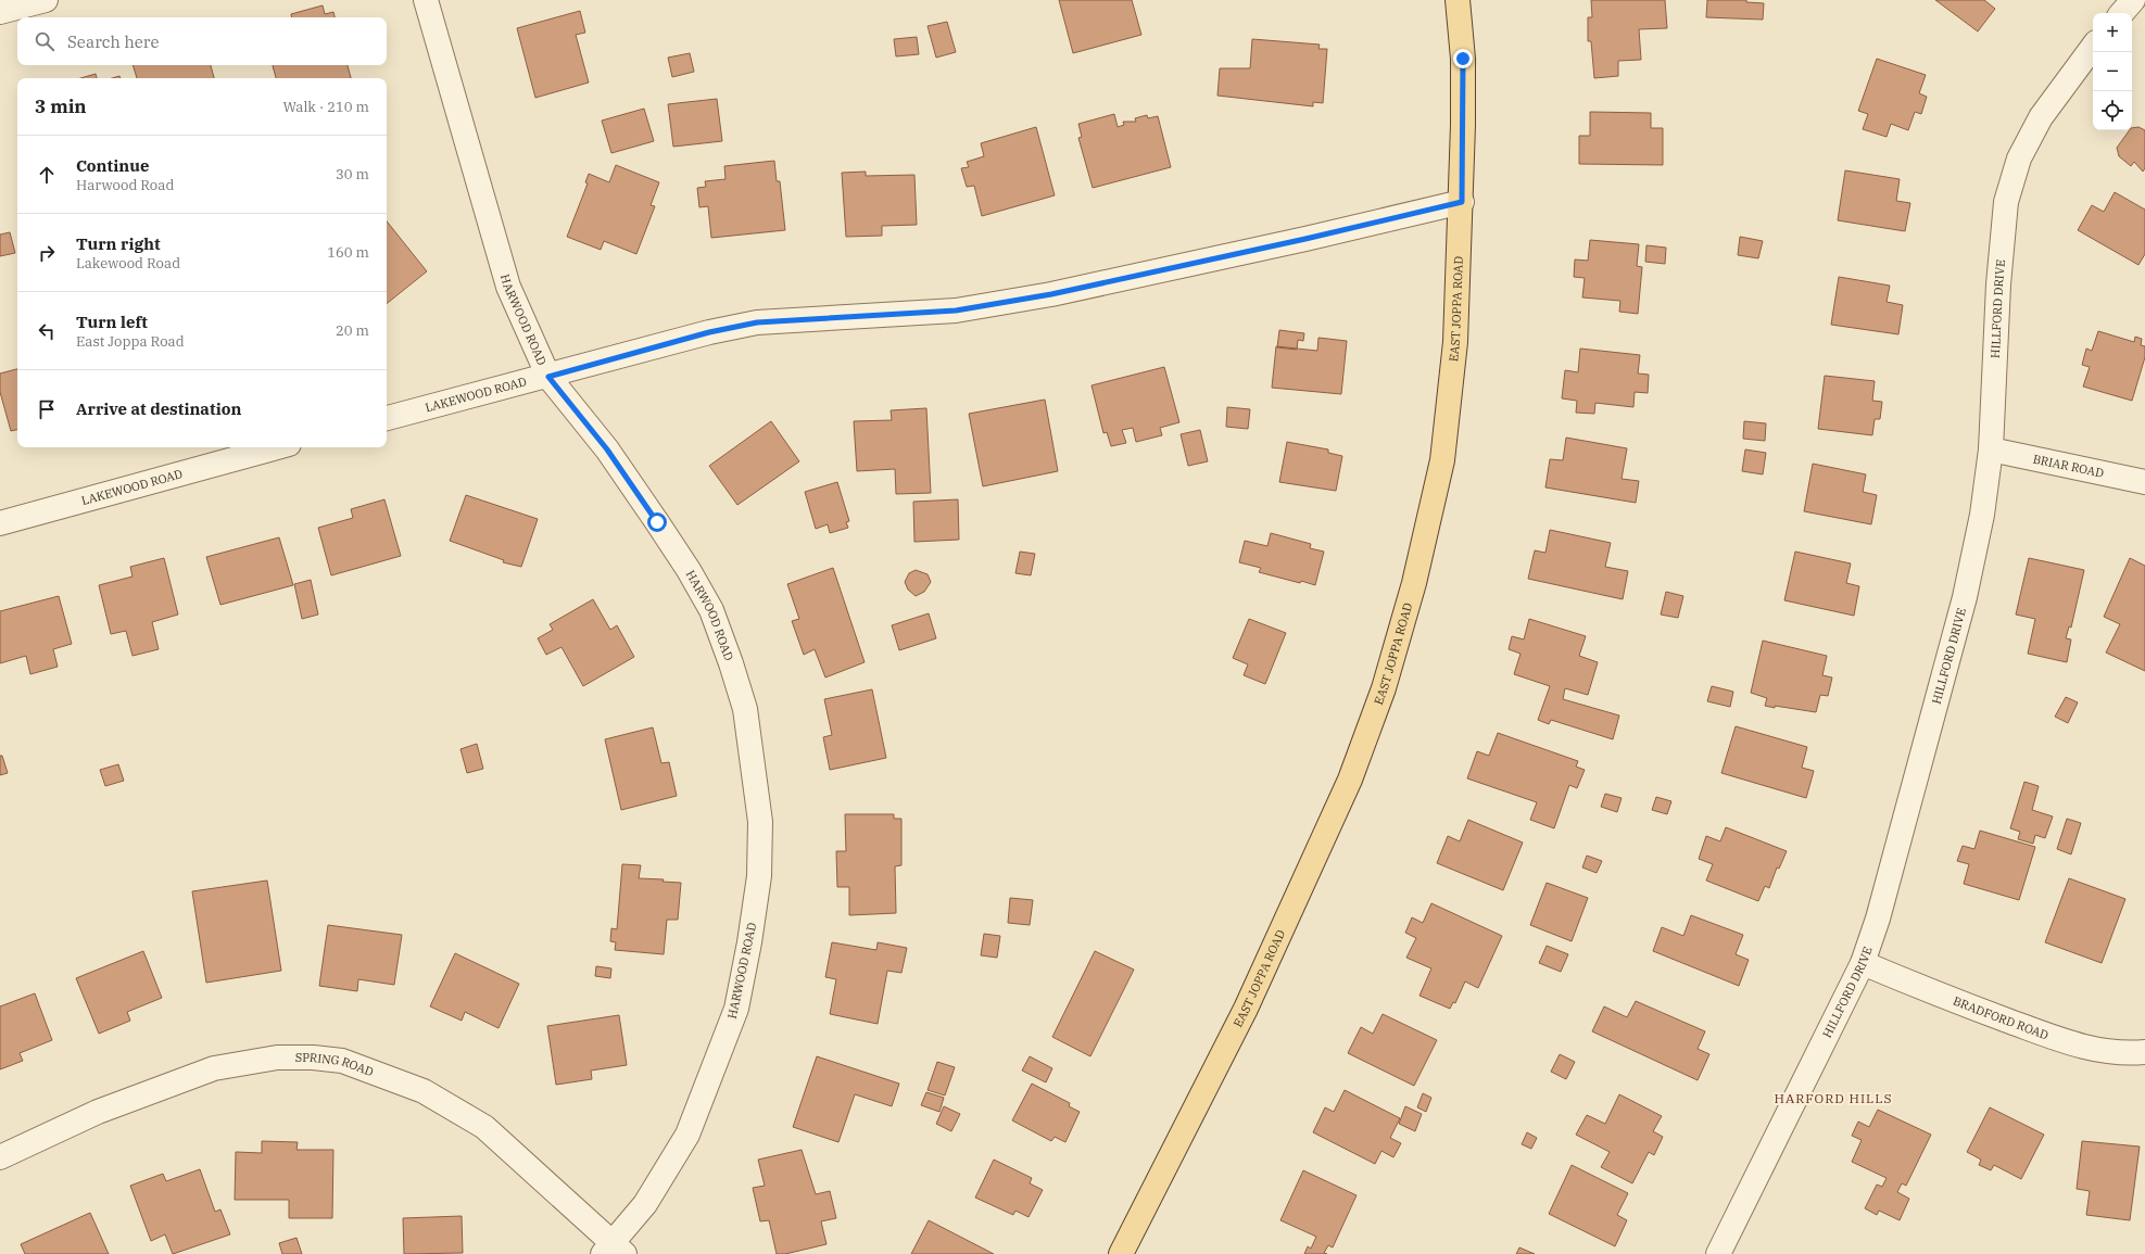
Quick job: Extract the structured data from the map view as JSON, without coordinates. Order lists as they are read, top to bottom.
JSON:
{
  "streets": {
    "main road": ["EAST JOPPA ROAD"],
    "street": [
      "HILLFORD DRIVE",
      "HARWOOD ROAD",
      "LAKEWOOD ROAD",
      "BRIAR ROAD",
      "BRADFORD ROAD",
      "SPRING ROAD"
    ]
  },
  "crossings": [
    ["EAST JOPPA ROAD", "LAKEWOOD ROAD"],
    ["HILLFORD DRIVE", "BRIAR ROAD"],
    ["HILLFORD DRIVE", "BRADFORD ROAD"],
    ["HARWOOD ROAD", "LAKEWOOD ROAD"],
    ["HARWOOD ROAD", "SPRING ROAD"]
  ],
  "districts": ["HARFORD HILLS"],
  "page": {
    "map_buttons": ["+", "−"],
    "search": "Search here",
    "heading": ["3 min", "Walk · 210 m"],
    "list": [
      ["Continue", "Harwood Road", "30 m"],
      ["Turn right", "Lakewood Road", "160 m"],
      ["Turn left", "East Joppa Road", "20 m"],
      "Arrive at destination"
    ]
  }
}
